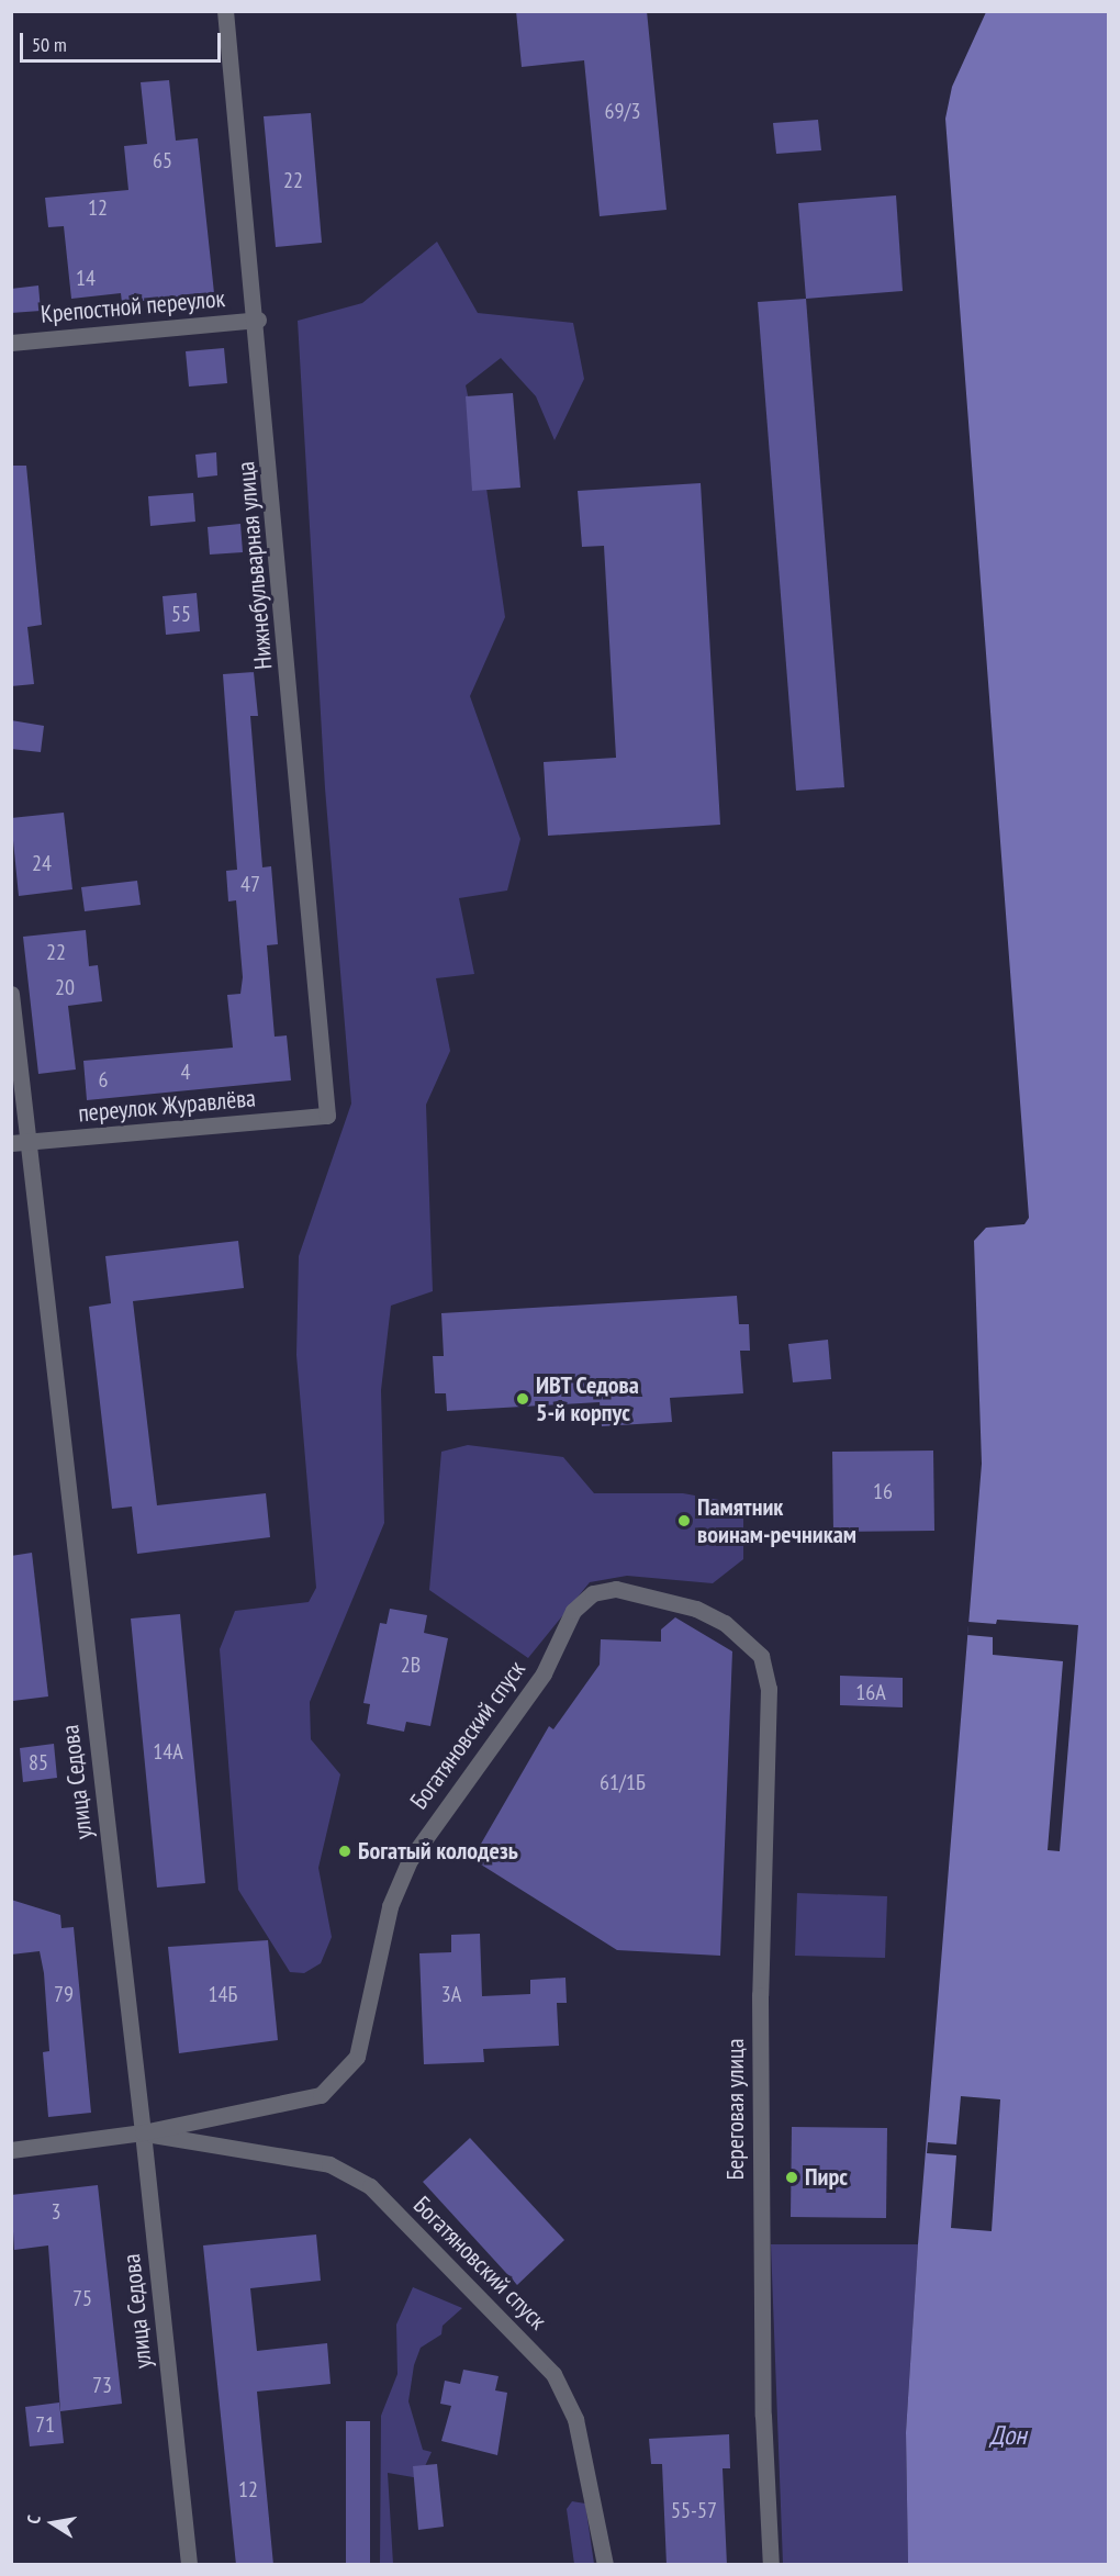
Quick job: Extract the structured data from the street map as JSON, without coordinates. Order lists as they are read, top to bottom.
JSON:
{
  "streets": {
    "street": [
      "Крепостной переулок",
      "Нижнебульварная улица",
      "переулок Журавлёва",
      "Богатяновский спуск",
      "улица Седова",
      "Береговая улица"
    ]
  },
  "crossings": [
    ["Крепостной переулок", "Нижнебульварная улица"],
    ["Нижнебульварная улица", "переулок Журавлёва"],
    ["переулок Журавлёва", "улица Седова"],
    ["Богатяновский спуск", "улица Седова"],
    ["Богатяновский спуск", "Береговая улица"]
  ],
  "water": ["Дон"],
  "places": [
    "ИВТ Седова 5-й корпус",
    "Памятник воинам-речникам",
    "Богатый колодезь",
    "Пирс"
  ],
  "house_numbers": [
    "69/3",
    "65",
    "22",
    "12",
    "14",
    "55",
    "24",
    "47",
    "22",
    "20",
    "4",
    "6",
    "16",
    "2В",
    "16А",
    "14А",
    "85",
    "61/1Б",
    "79",
    "14Б",
    "3А",
    "3",
    "75",
    "73",
    "71",
    "12",
    "55-57"
  ],
  "scale_bar": "50 m",
  "north": "left"
}
